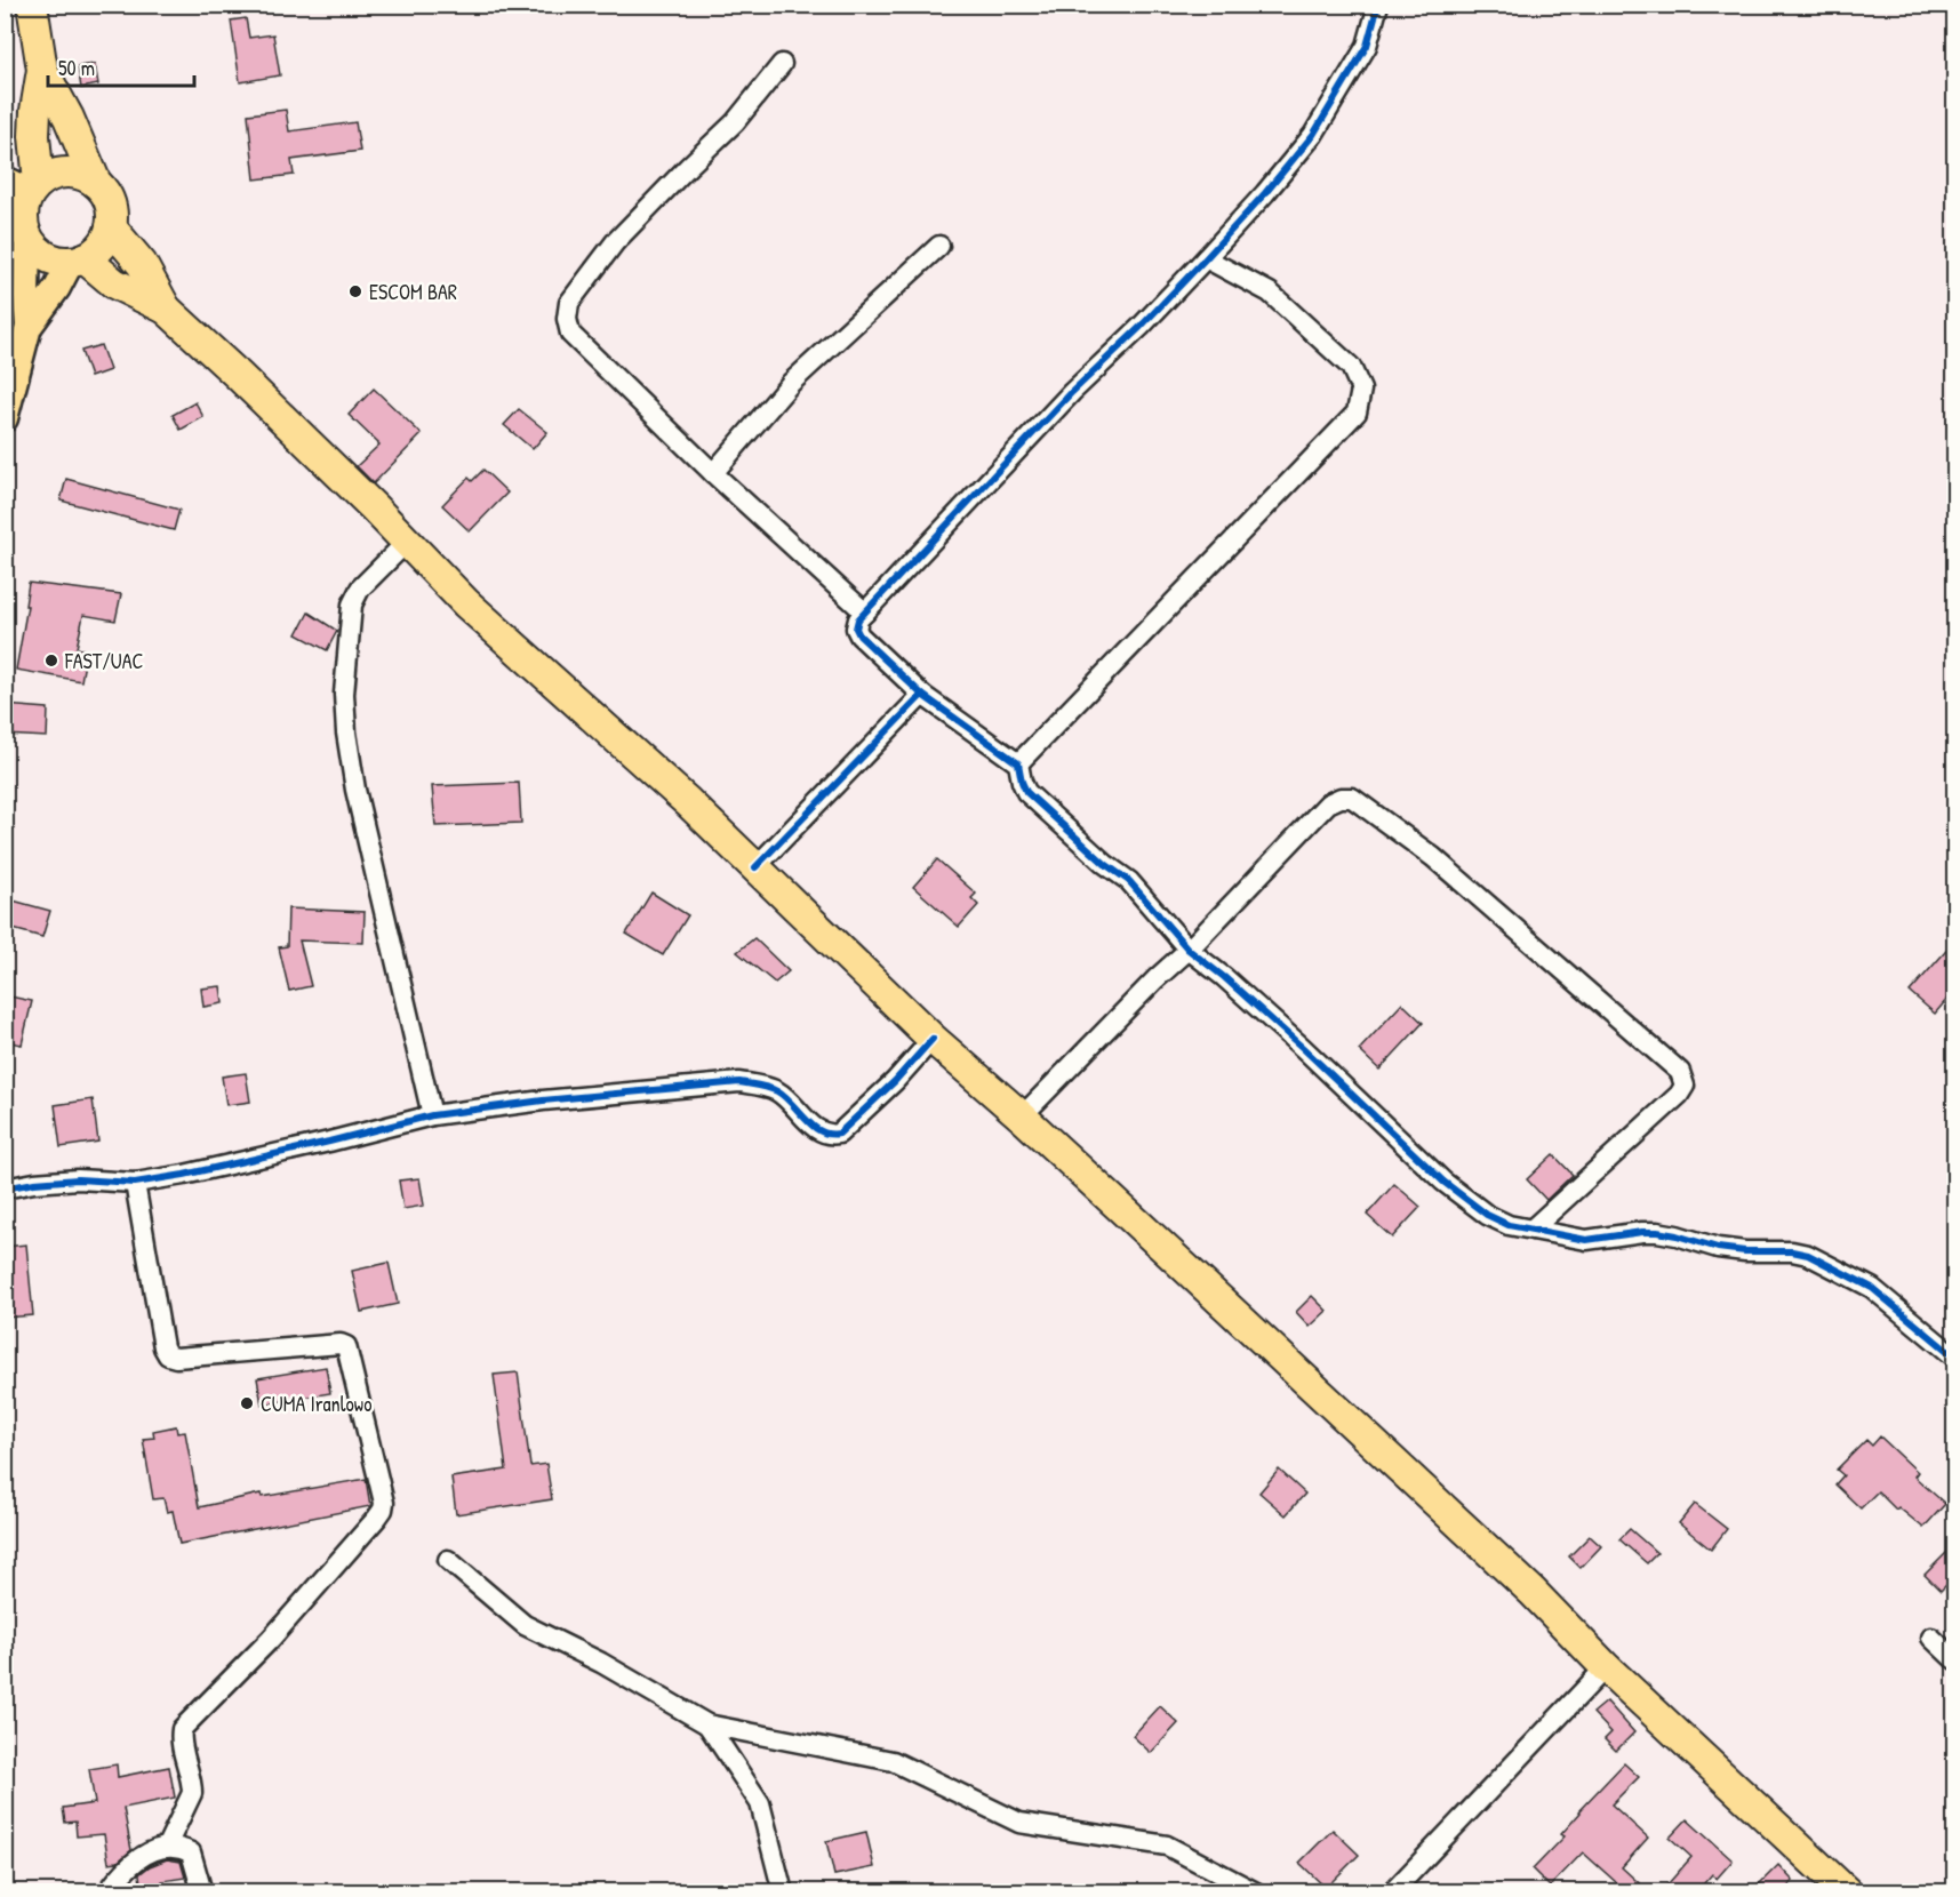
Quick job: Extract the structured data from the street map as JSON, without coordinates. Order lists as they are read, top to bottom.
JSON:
{
  "places": ["ESCOM BAR", "FAST/UAC", "CUMA Iranlowo"],
  "scale_bar": "50 m"
}
